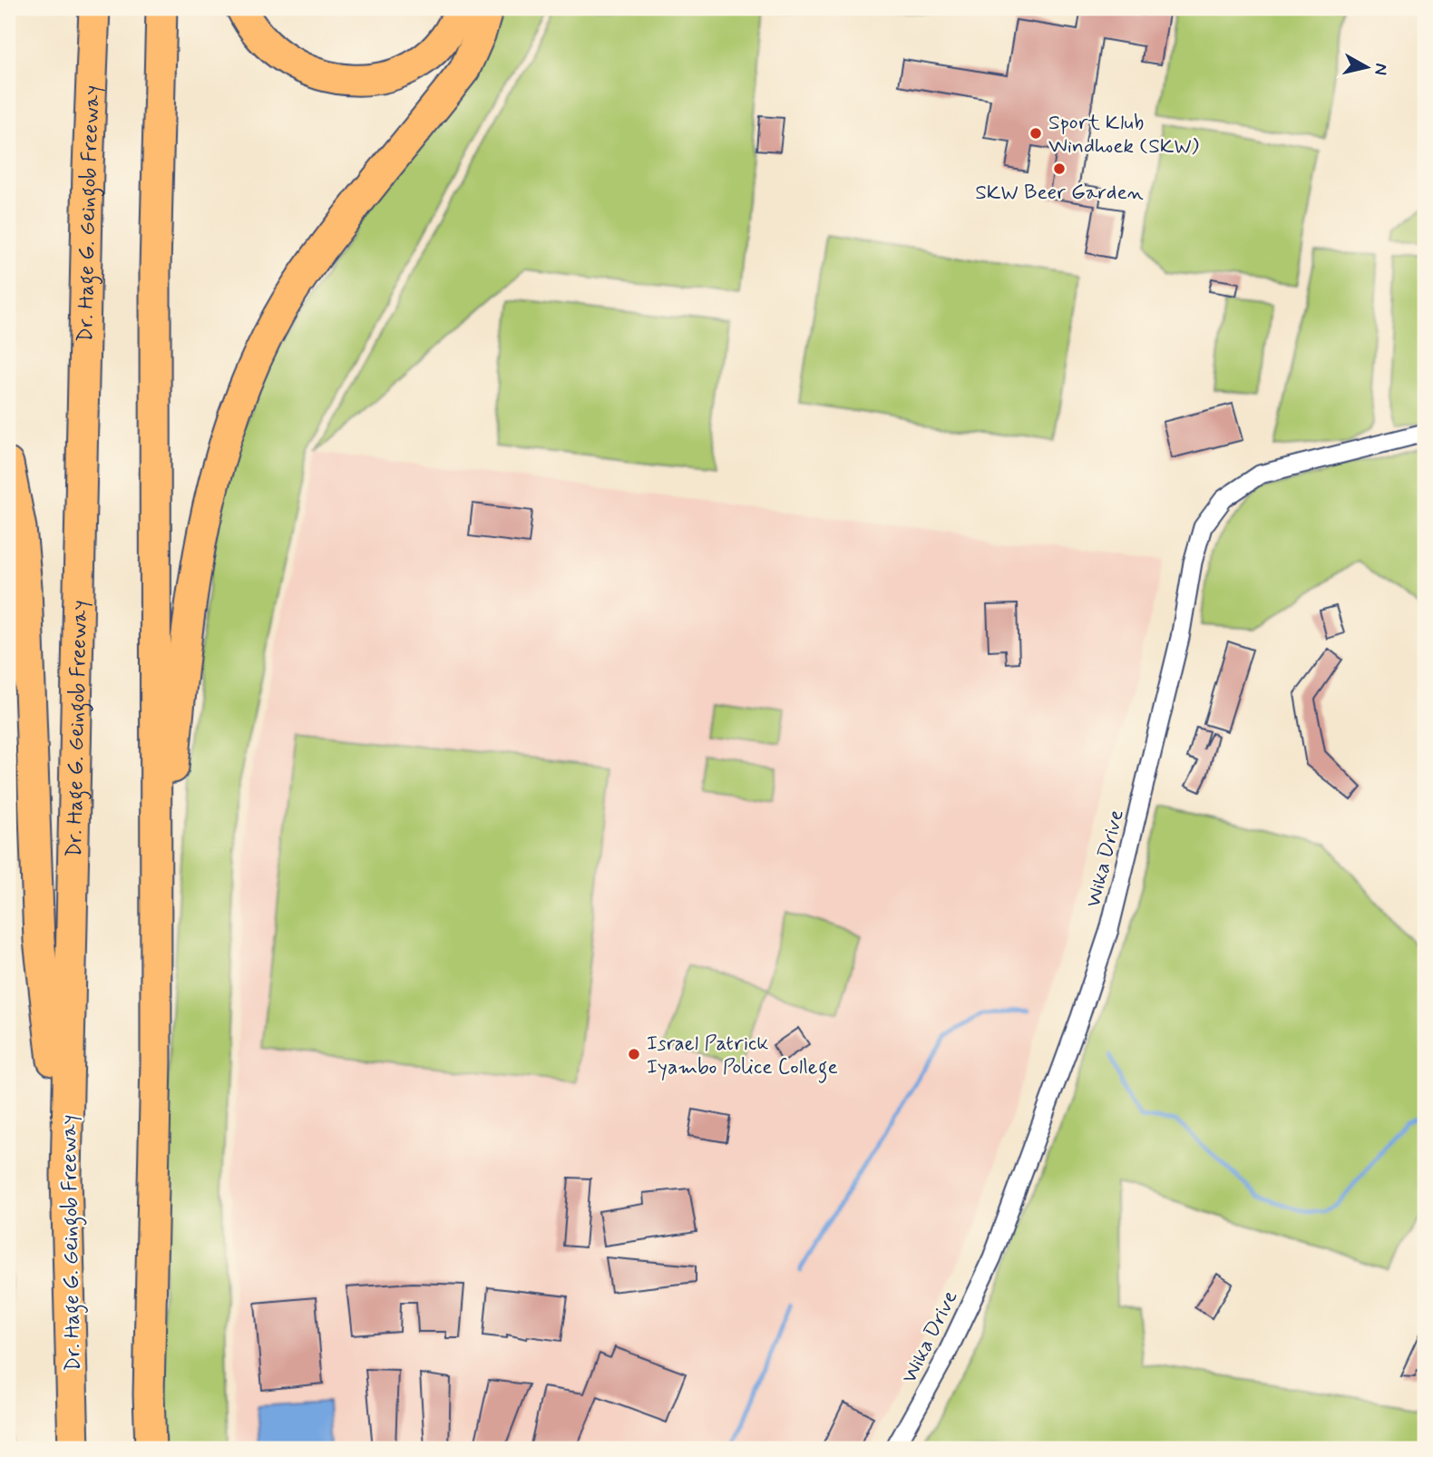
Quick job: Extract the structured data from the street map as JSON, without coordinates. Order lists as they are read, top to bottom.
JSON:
{
  "streets": {
    "highway": ["Dr. Hage G. Geingob Freeway"],
    "street": ["Wika Drive"]
  },
  "places": ["Sport Klub Windhoek (SKW)", "SKW Beer Garden", "Israel Patrick Iyambo Police College"],
  "north": "right"
}
